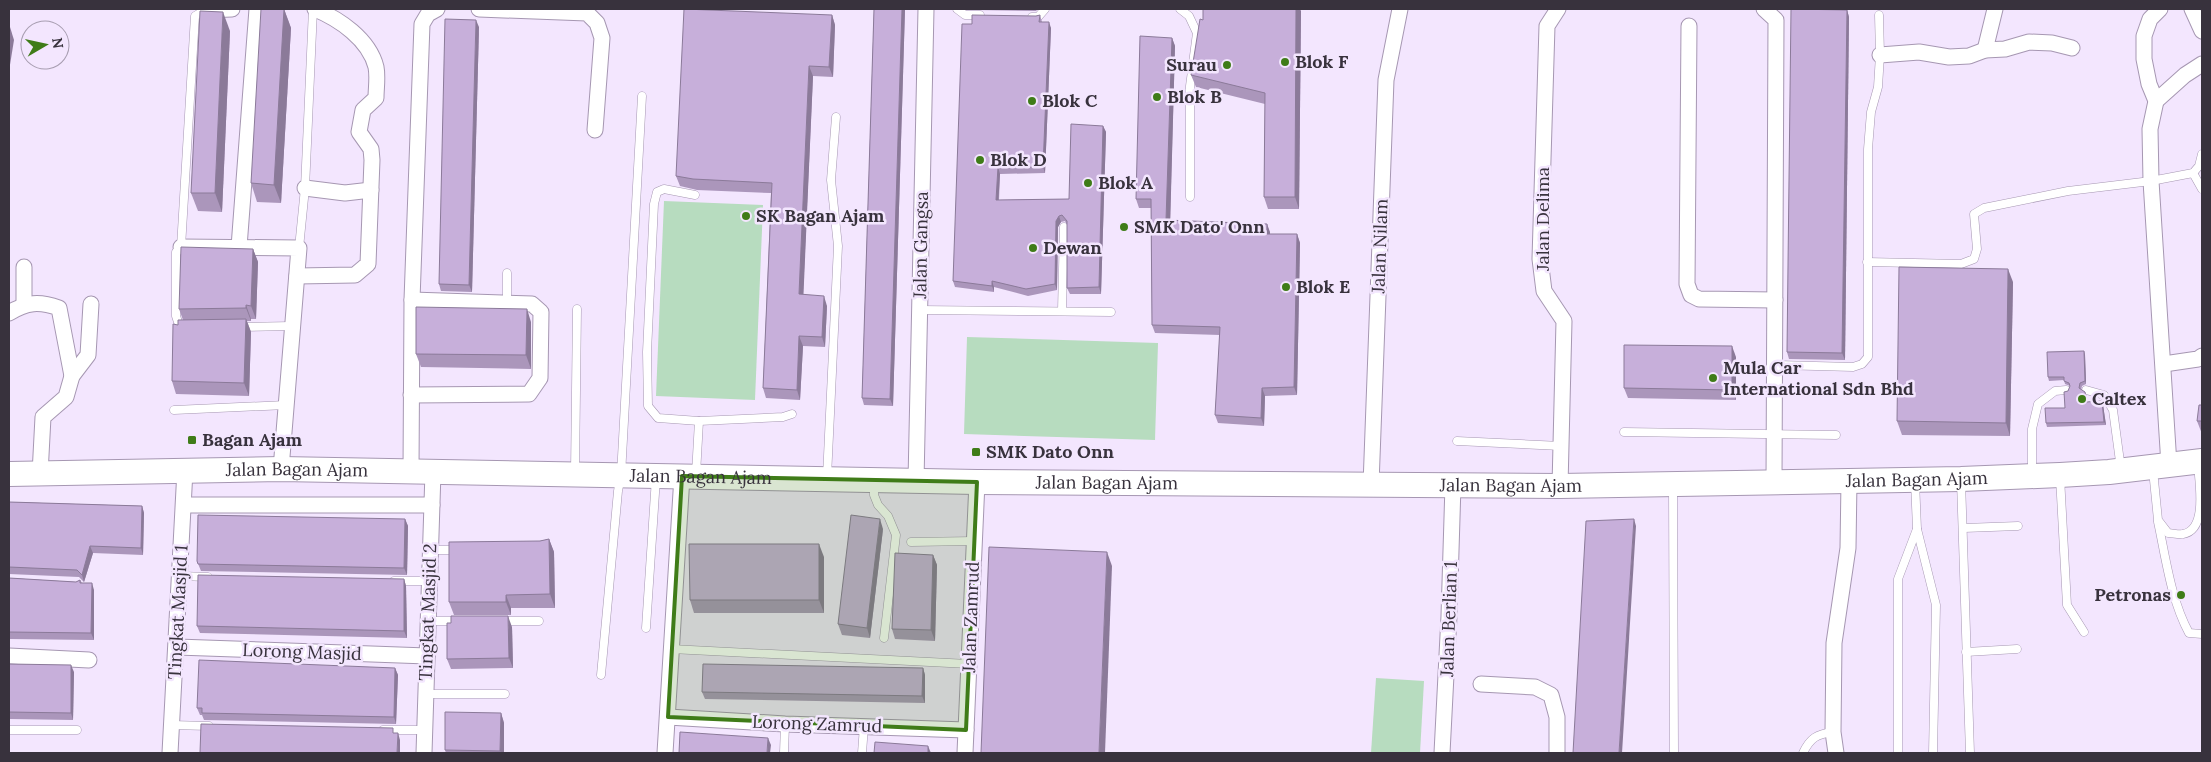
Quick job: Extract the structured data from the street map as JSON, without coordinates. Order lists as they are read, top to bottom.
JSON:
{
  "streets": {
    "main road": ["Jalan Bagan Ajam"],
    "street": [
      "Jalan Delima",
      "Jalan Gangsa",
      "Jalan Nilam",
      "Tingkat Masjid 1",
      "Tingkat Masjid 2",
      "Jalan Zamrud",
      "Jalan Berlian 1",
      "Lorong Masjid",
      "Lorong Zamrud"
    ]
  },
  "crossings": [
    ["Jalan Delima", "Jalan Bagan Ajam"],
    ["Jalan Gangsa", "Jalan Bagan Ajam"],
    ["Jalan Nilam", "Jalan Bagan Ajam"],
    ["Jalan Bagan Ajam", "Tingkat Masjid 1"],
    ["Jalan Bagan Ajam", "Tingkat Masjid 2"],
    ["Jalan Bagan Ajam", "Jalan Zamrud"],
    ["Jalan Bagan Ajam", "Jalan Berlian 1"],
    ["Tingkat Masjid 1", "Lorong Masjid"],
    ["Tingkat Masjid 2", "Lorong Masjid"],
    ["Jalan Zamrud", "Lorong Zamrud"]
  ],
  "places": {
    "other": [
      "Blok F",
      "Surau",
      "Blok B",
      "Blok C",
      "Blok D",
      "Blok A",
      "SK Bagan Ajam",
      "SMK Dato' Onn",
      "Dewan",
      "Blok E",
      "Mula Car International Sdn Bhd",
      "Caltex",
      "Petronas"
    ],
    "transit": ["Bagan Ajam", "SMK Dato Onn"]
  },
  "north": "right"
}
